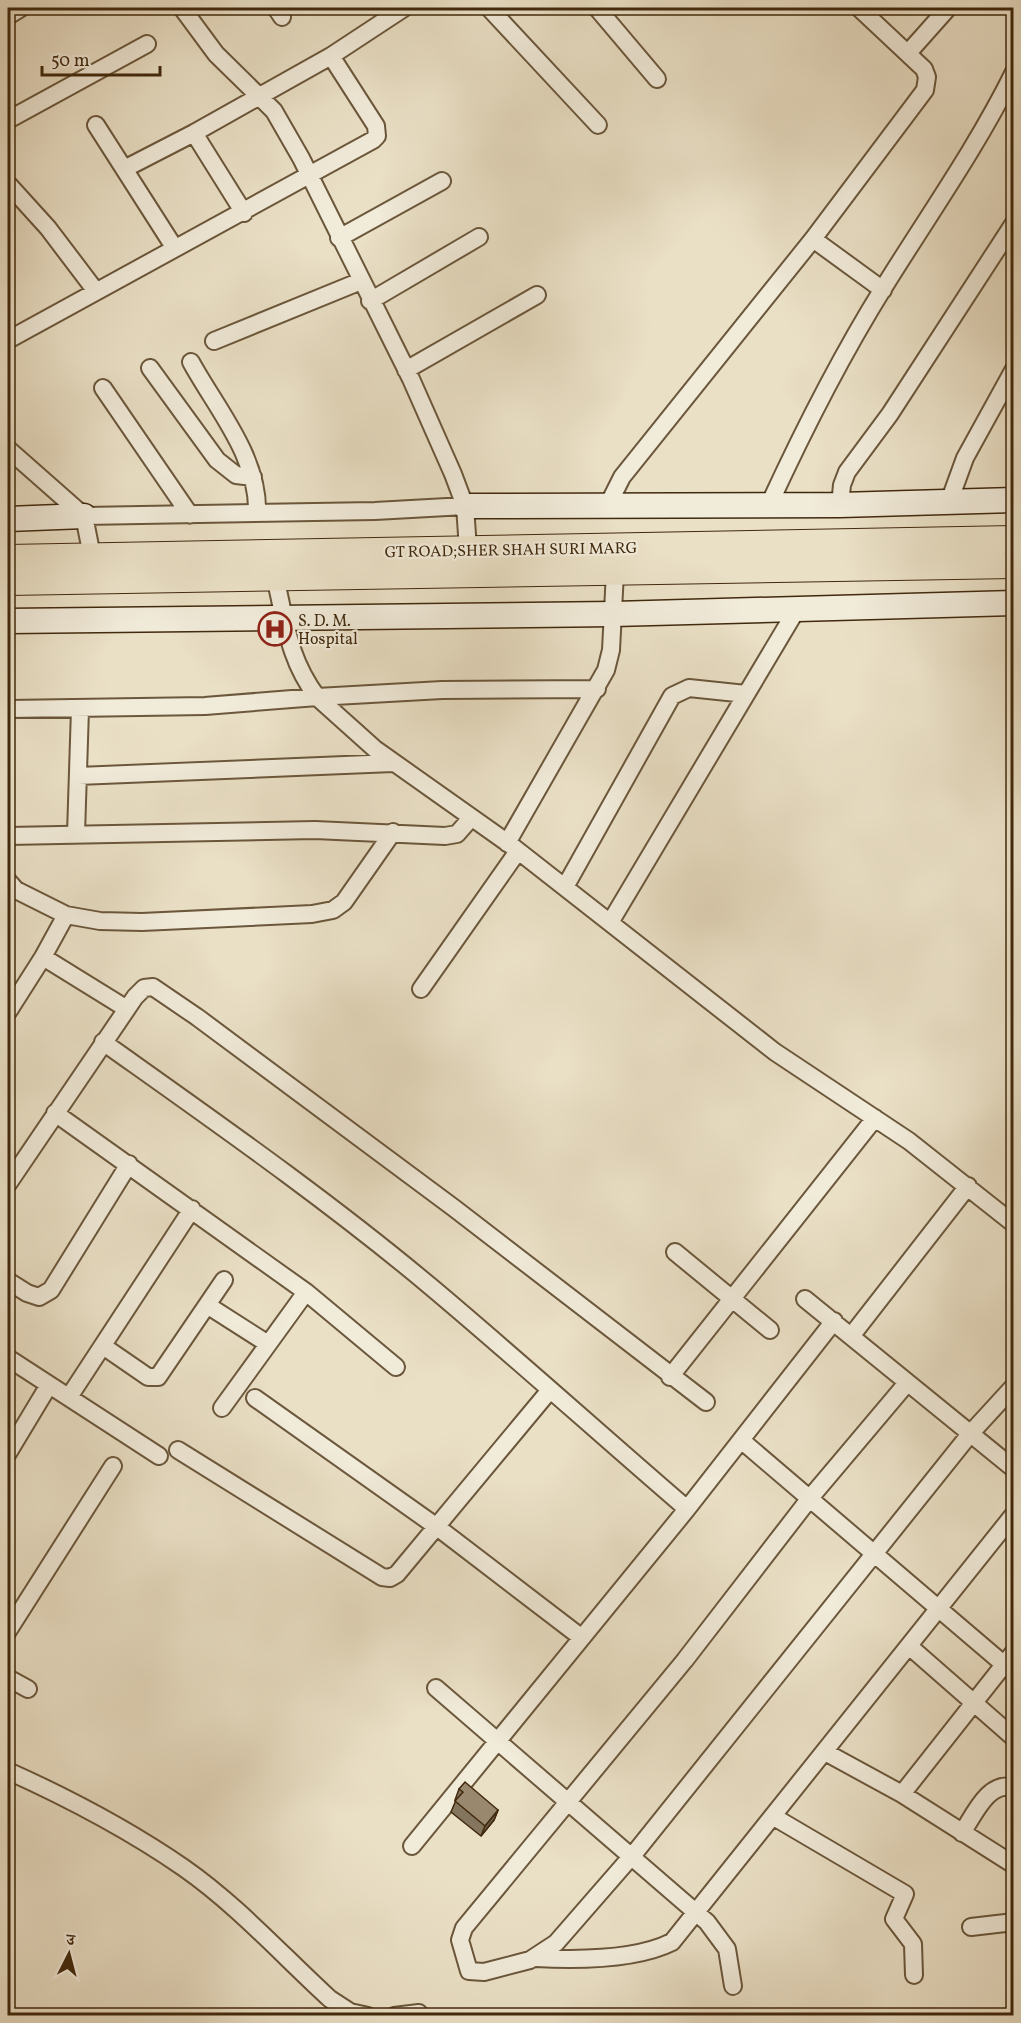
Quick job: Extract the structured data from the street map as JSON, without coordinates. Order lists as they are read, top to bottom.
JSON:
{
  "streets": {
    "main road": ["GT ROAD;SHER SHAH SURI MARG"]
  },
  "places": {
    "hospital": ["S. D. M. Hospital"]
  },
  "scale_bar": "50 m",
  "north": "top"
}
